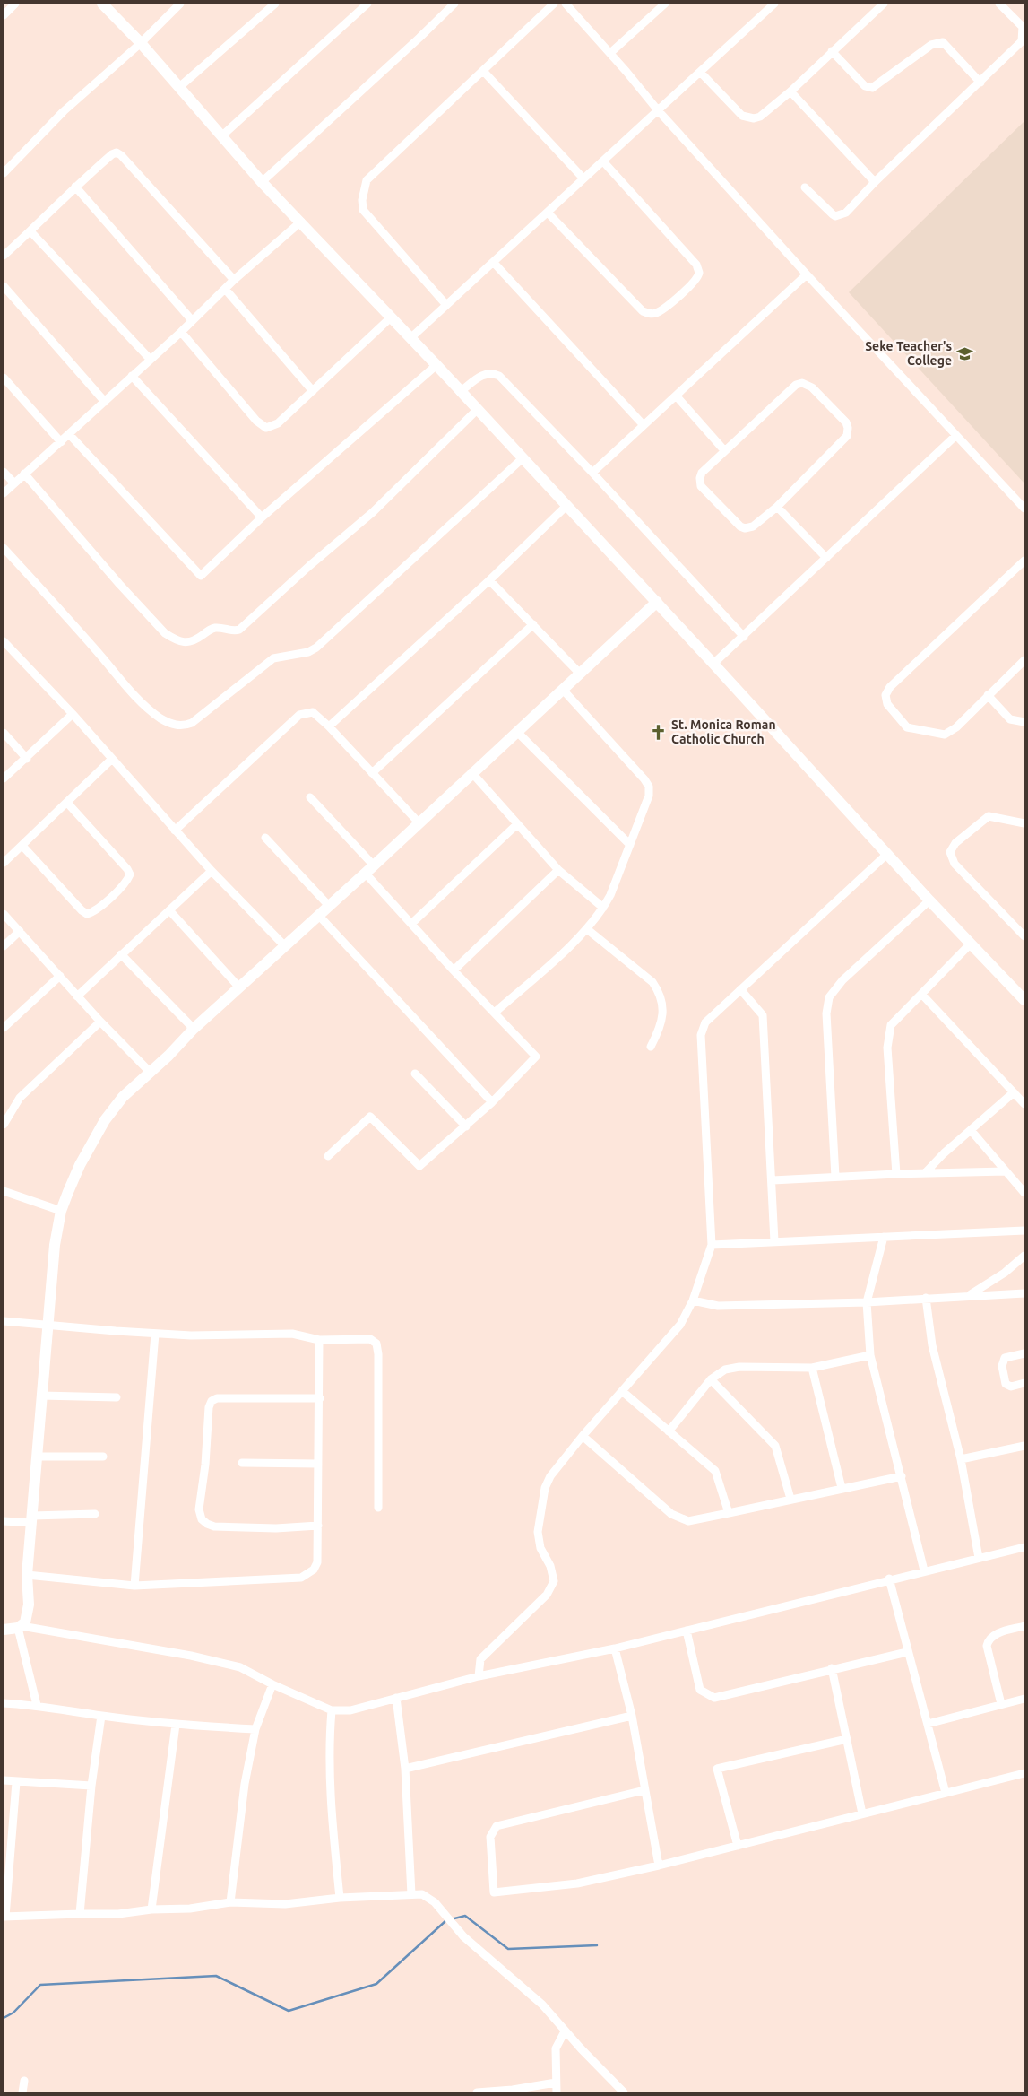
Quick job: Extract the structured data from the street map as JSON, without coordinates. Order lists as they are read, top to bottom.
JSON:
{
  "places": {
    "school or university": ["Seke Teacher's College"],
    "church": ["St. Monica Roman Catholic Church"]
  }
}
